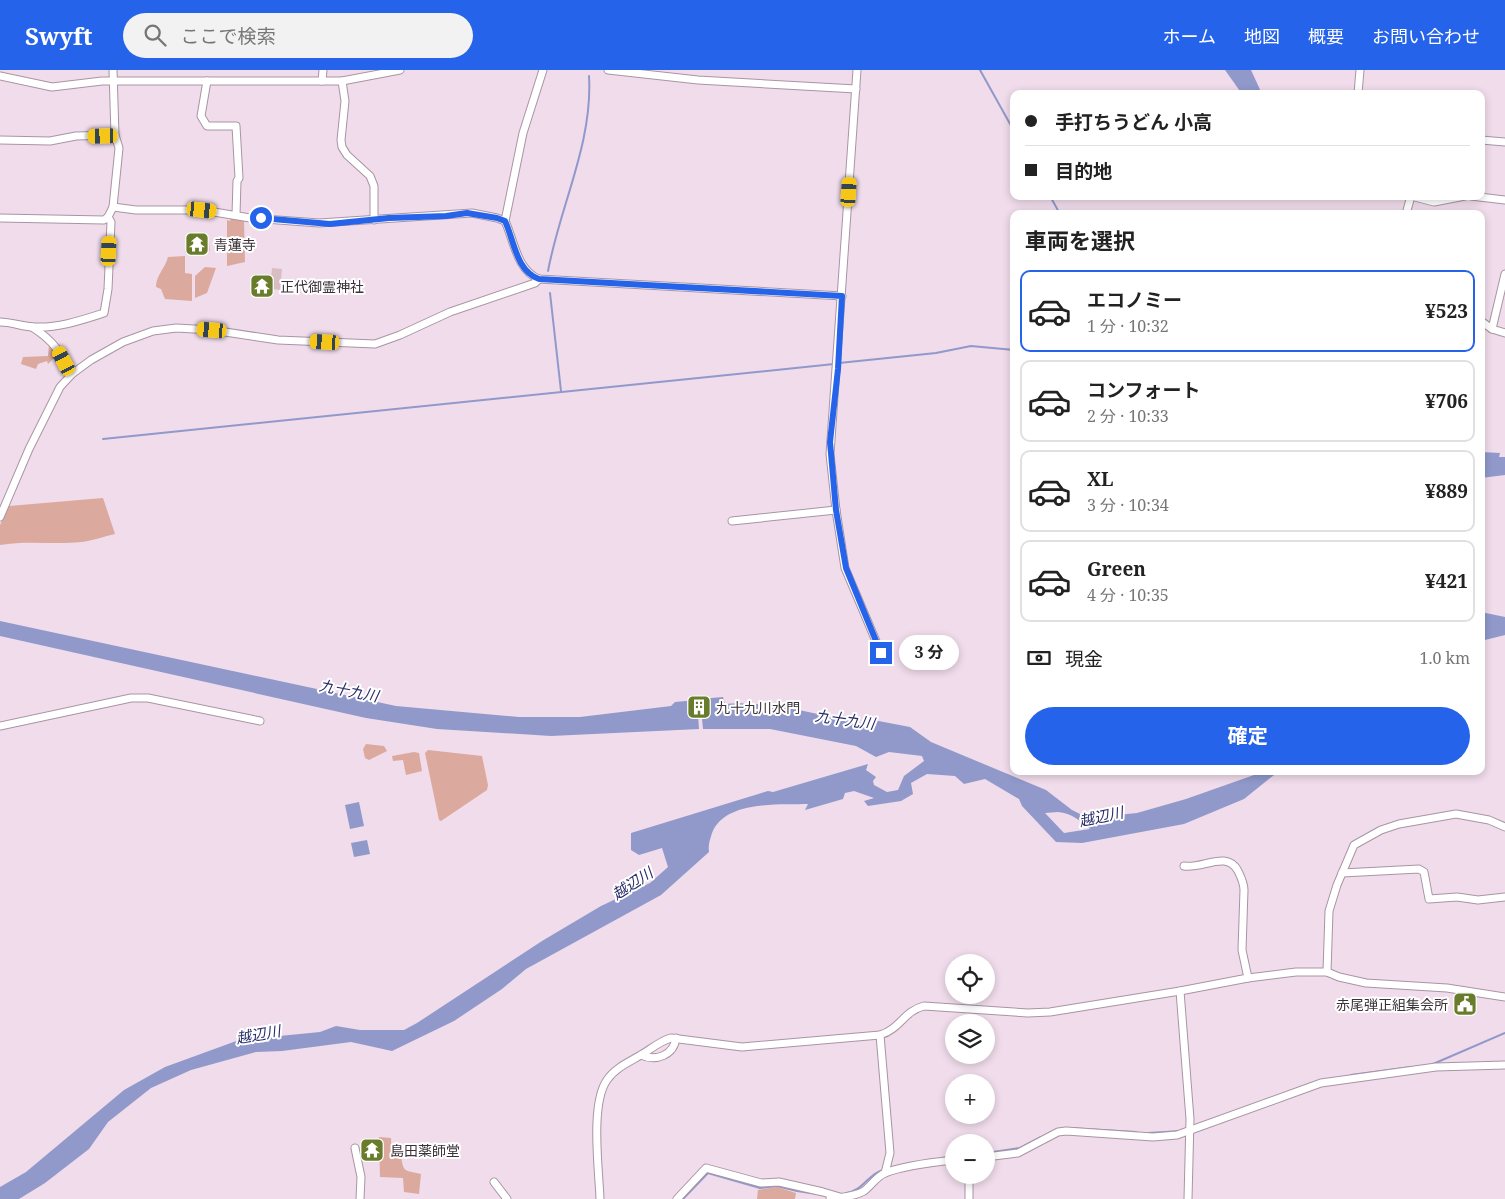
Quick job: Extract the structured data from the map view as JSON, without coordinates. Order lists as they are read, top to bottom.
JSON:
{
  "water": ["九十九川", "越辺川"],
  "places": {
    "temple": ["青蓮寺", "正代御霊神社", "島田薬師堂"],
    "building": ["九十九川水門"],
    "public building": ["赤尾弾正組集会所"]
  },
  "page": {
    "header": "Swyft",
    "search": "ここで検索",
    "nav": [
      "ホーム",
      "地図",
      "概要",
      "お問い合わせ"
    ],
    "banner": ["手打ちうどん 小高", "目的地"],
    "heading": "車両を選択",
    "list": [
      {
        "name": "エコノミー",
        "note": "1 分 · 10:32",
        "value": "¥523"
      },
      {
        "name": "コンフォート",
        "note": "2 分 · 10:33",
        "value": "¥706"
      },
      {
        "name": "XL",
        "note": "3 分 · 10:34",
        "value": "¥889"
      },
      {
        "name": "Green",
        "note": "4 分 · 10:35",
        "value": "¥421"
      }
    ],
    "pay": ["現金", "1.0 km"],
    "bubble": "3 分",
    "buttons": "確定",
    "map_buttons": ["+", "−"]
  }
}
